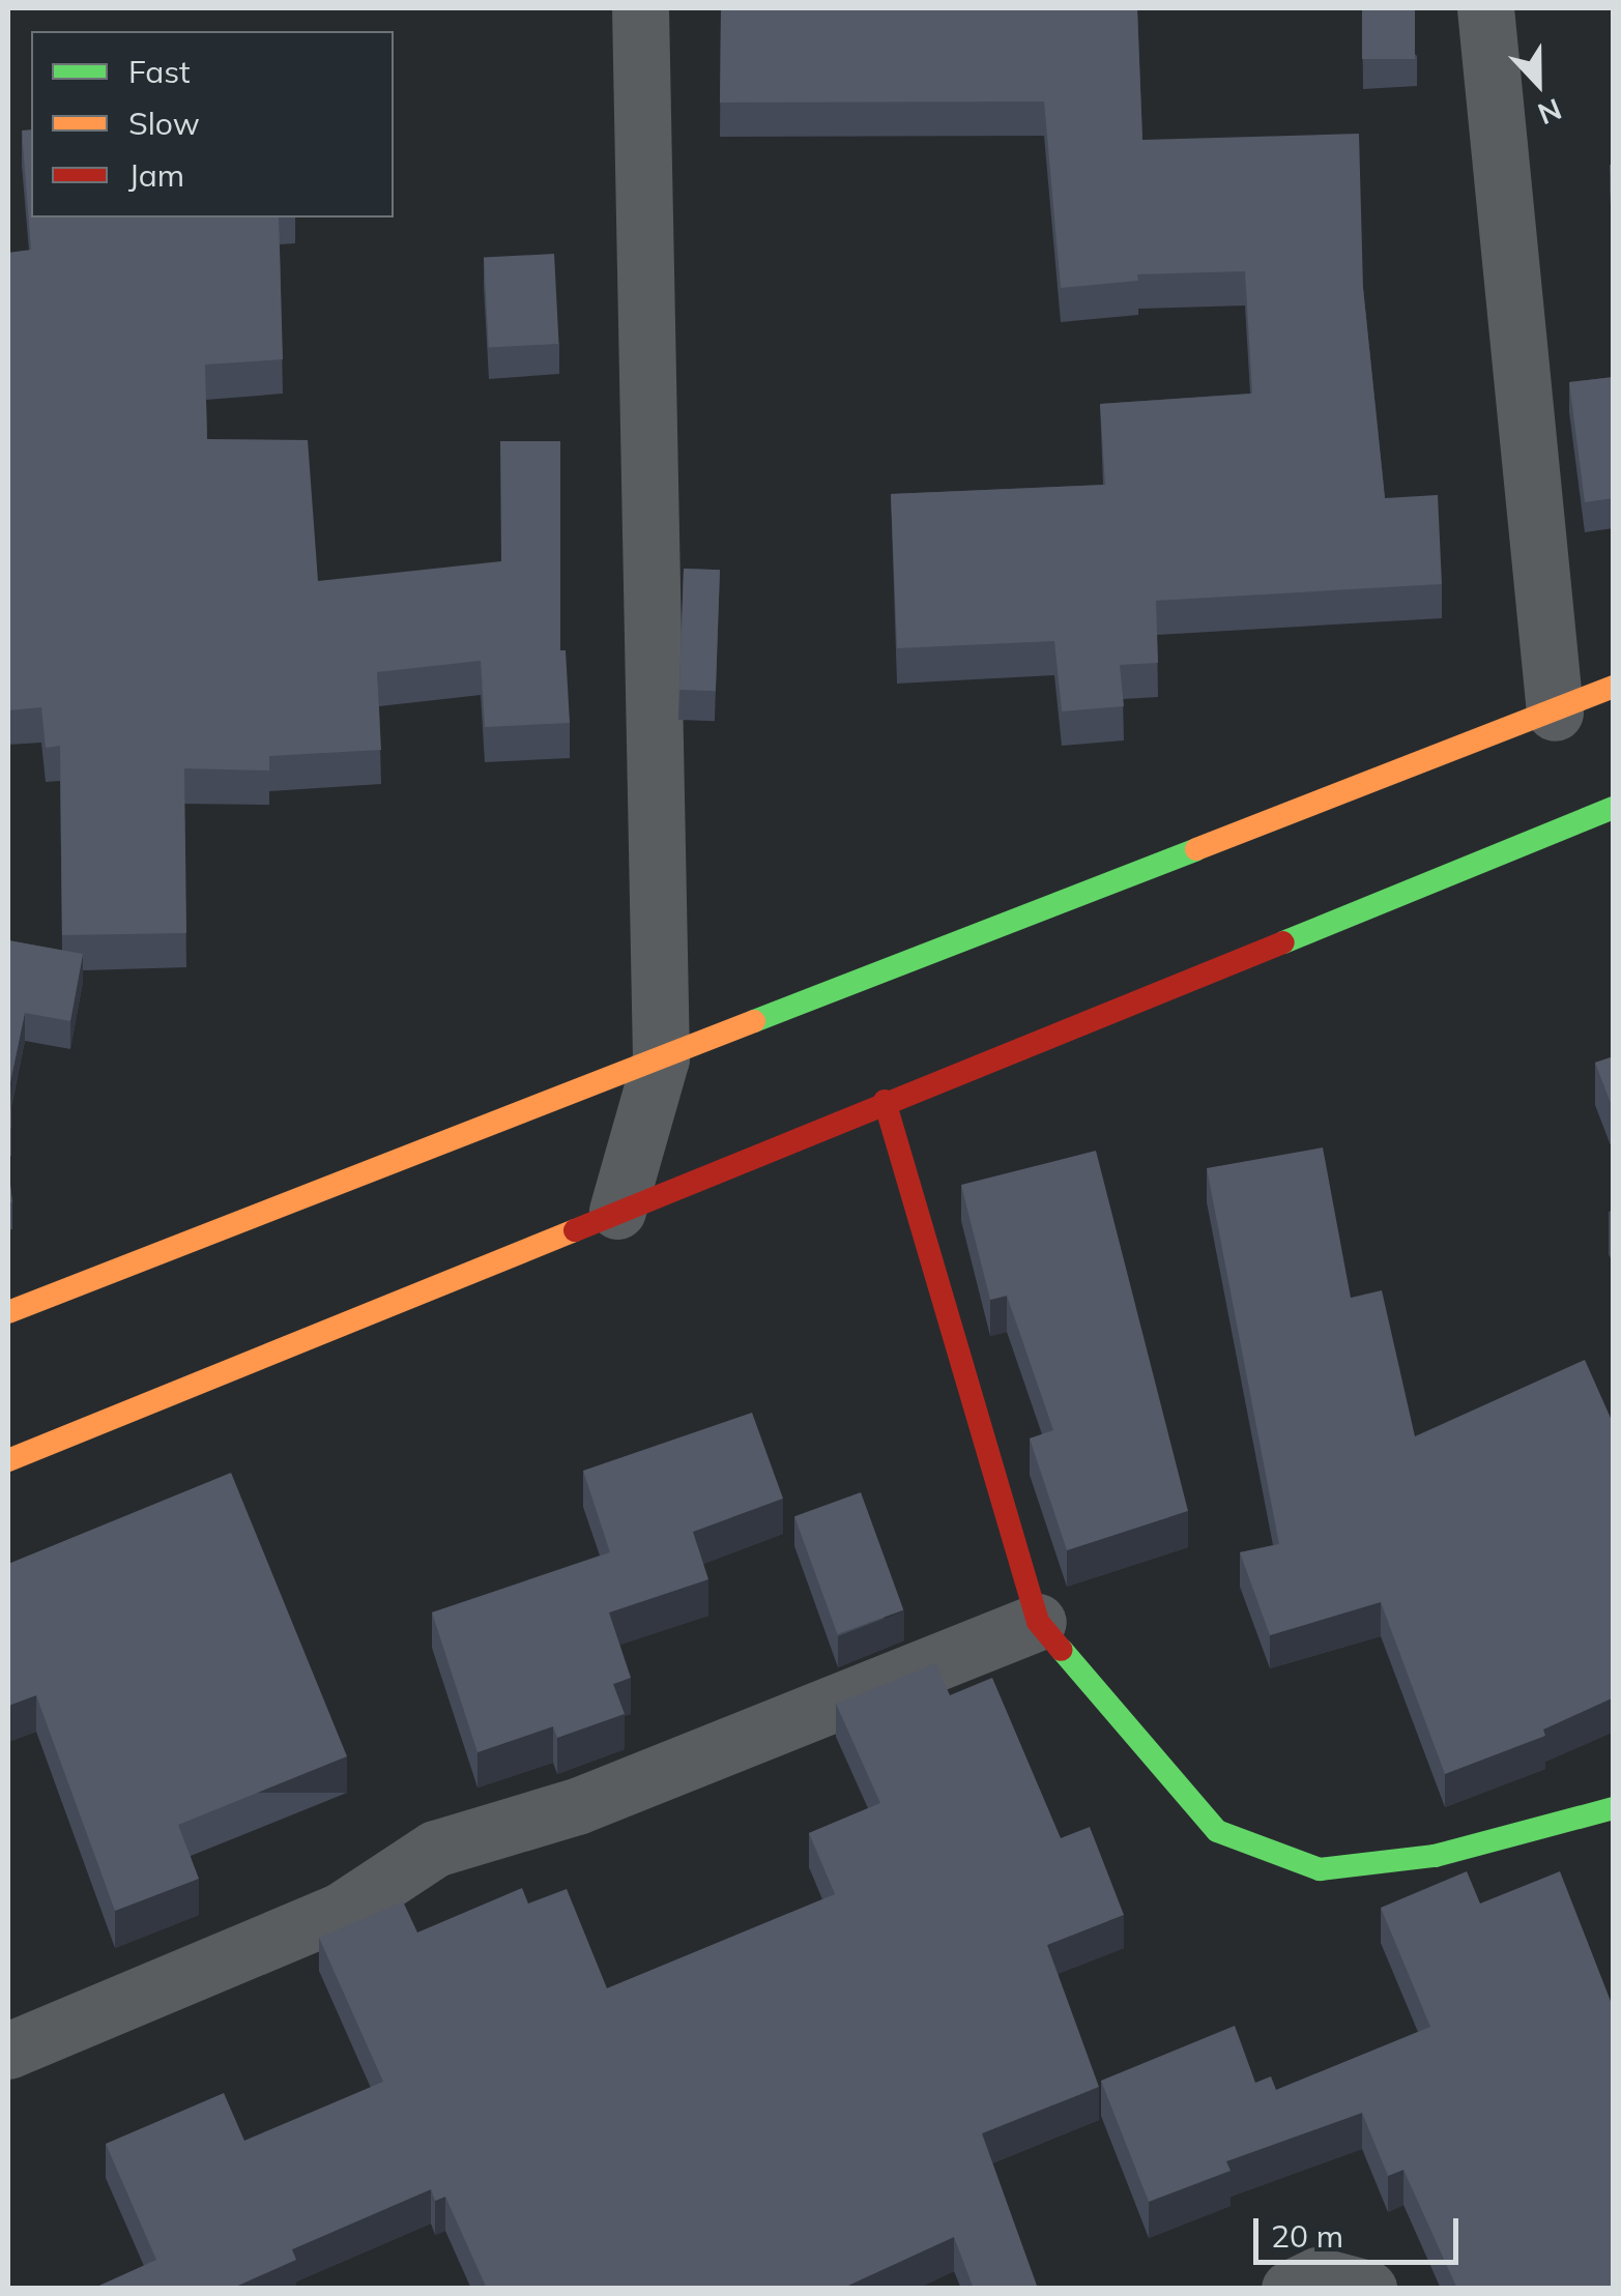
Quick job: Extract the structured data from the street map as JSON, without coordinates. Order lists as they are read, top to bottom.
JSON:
{
  "legend": ["Fast", "Slow", "Jam"],
  "scale_bar": "20 m",
  "north": "bottom"
}
